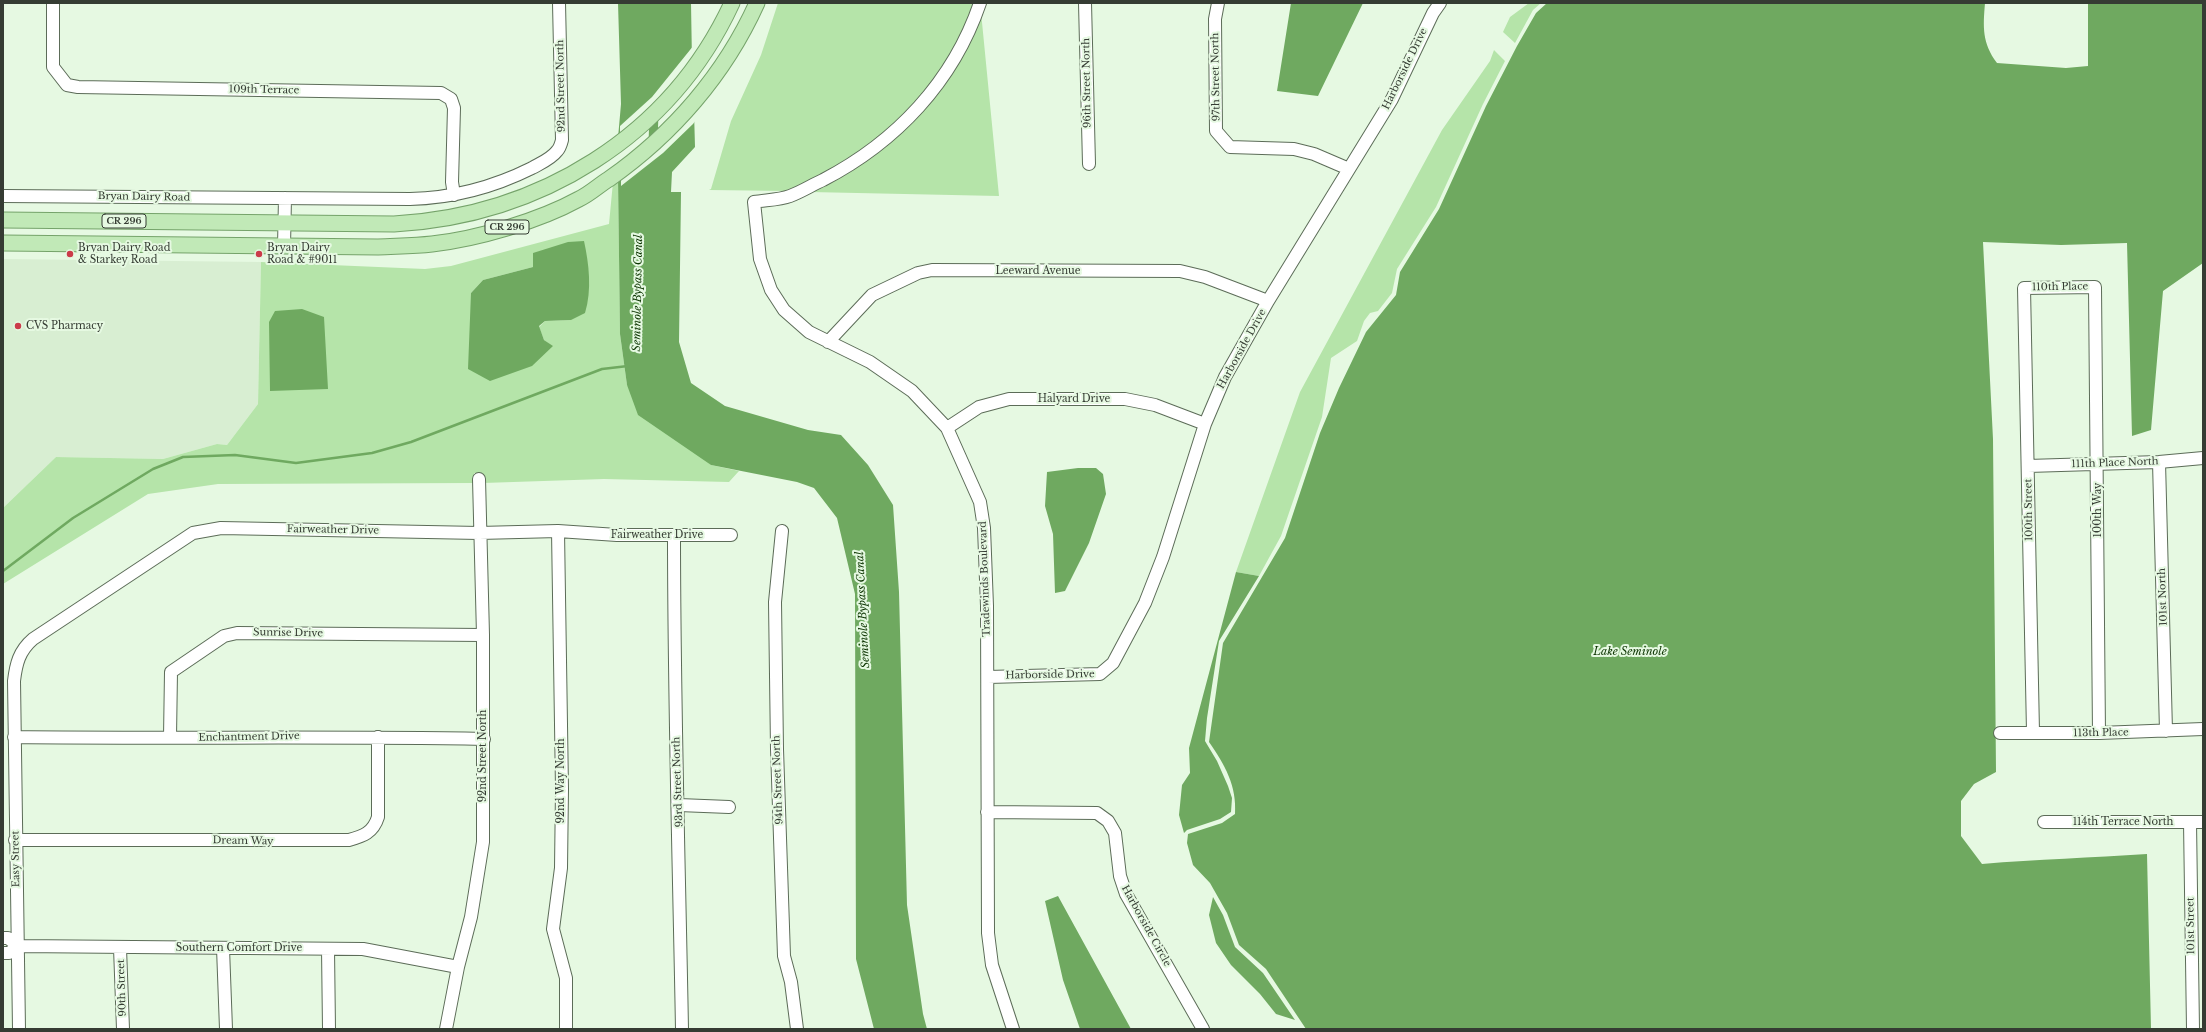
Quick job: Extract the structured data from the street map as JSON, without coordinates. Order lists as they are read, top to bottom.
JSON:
{
  "streets": {
    "main road": ["CR 296"],
    "street": [
      "Harborside Drive",
      "97th Street North",
      "96th Street North",
      "92nd Street North",
      "109th Terrace",
      "Bryan Dairy Road",
      "Leeward Avenue",
      "110th Place",
      "Halyard Drive",
      "111th Place North",
      "100th Street",
      "100th Way",
      "Fairweather Drive",
      "Tradewinds Boulevard",
      "101st North",
      "Sunrise Drive",
      "113th Place",
      "Enchantment Drive",
      "94th Street North",
      "92nd Way North",
      "93rd Street North",
      "114th Terrace North",
      "Dream Way",
      "Easy Street",
      "Harborside Circle",
      "101st Street",
      "Southern Comfort Drive",
      "90th Street"
    ]
  },
  "crossings": [
    ["Harborside Drive", "97th Street North"],
    ["Harborside Drive", "Leeward Avenue"],
    ["Harborside Drive", "Halyard Drive"],
    ["Harborside Drive", "Tradewinds Boulevard"],
    ["92nd Street North", "109th Terrace"],
    ["92nd Street North", "Bryan Dairy Road"],
    ["92nd Street North", "Fairweather Drive"],
    ["92nd Street North", "Sunrise Drive"],
    ["92nd Street North", "Enchantment Drive"],
    ["92nd Street North", "Southern Comfort Drive"],
    ["109th Terrace", "Bryan Dairy Road"],
    ["Leeward Avenue", "Tradewinds Boulevard"],
    ["110th Place", "100th Street"],
    ["110th Place", "100th Way"],
    ["Halyard Drive", "Tradewinds Boulevard"],
    ["111th Place North", "100th Street"],
    ["111th Place North", "100th Way"],
    ["111th Place North", "101st North"],
    ["100th Street", "113th Place"],
    ["100th Way", "113th Place"],
    ["Fairweather Drive", "92nd Way North"],
    ["Fairweather Drive", "93rd Street North"],
    ["Fairweather Drive", "Easy Street"],
    ["Tradewinds Boulevard", "Harborside Circle"],
    ["101st North", "113th Place"],
    ["Sunrise Drive", "Enchantment Drive"],
    ["Enchantment Drive", "Dream Way"],
    ["Enchantment Drive", "Easy Street"],
    ["114th Terrace North", "101st Street"],
    ["Dream Way", "Easy Street"],
    ["Easy Street", "Southern Comfort Drive"],
    ["Southern Comfort Drive", "90th Street"]
  ],
  "water": ["Seminole Bypass Canal", "Lake Seminole"],
  "places": ["Bryan Dairy Road & Starkey Road", "Bryan Dairy Road & #9011", "CVS Pharmacy"]
}
